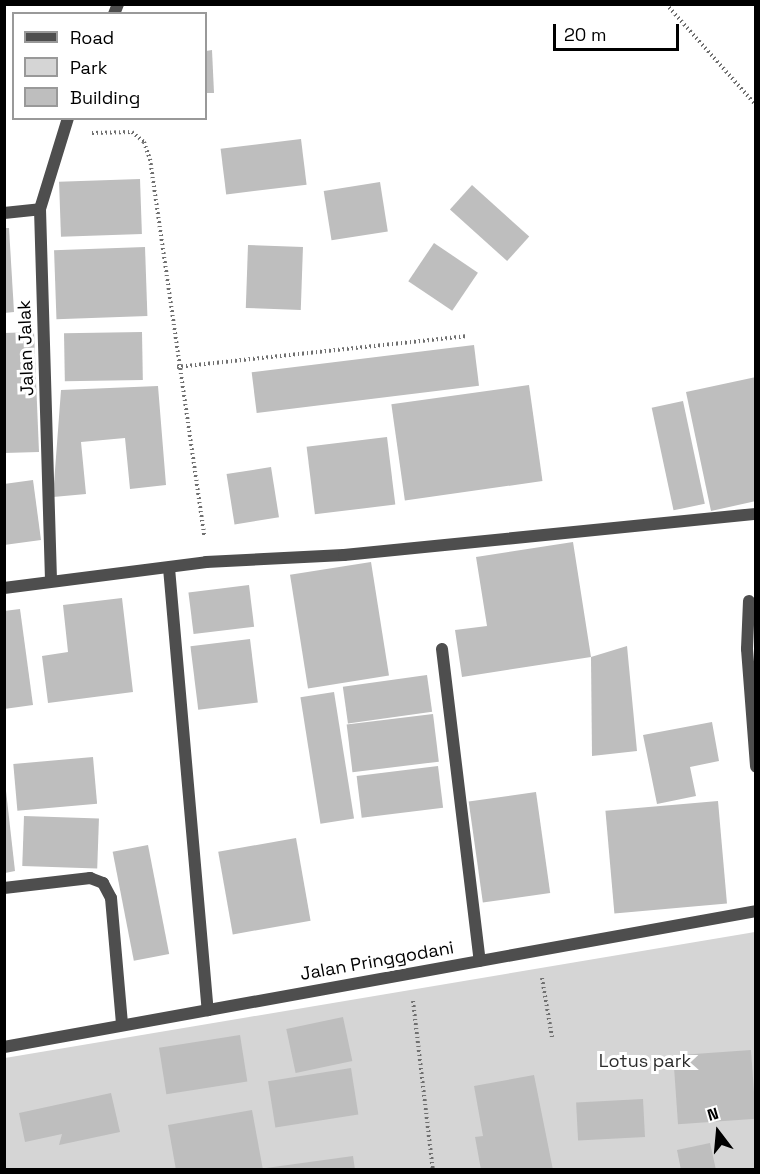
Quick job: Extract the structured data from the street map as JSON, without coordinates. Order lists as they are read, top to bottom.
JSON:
{
  "streets": {
    "street": ["Jalan Jalak", "Jalan Pringgodani"]
  },
  "parks": ["Lotus park"],
  "legend": ["Road", "Park", "Building"],
  "scale_bar": "20 m",
  "north": "top"
}
